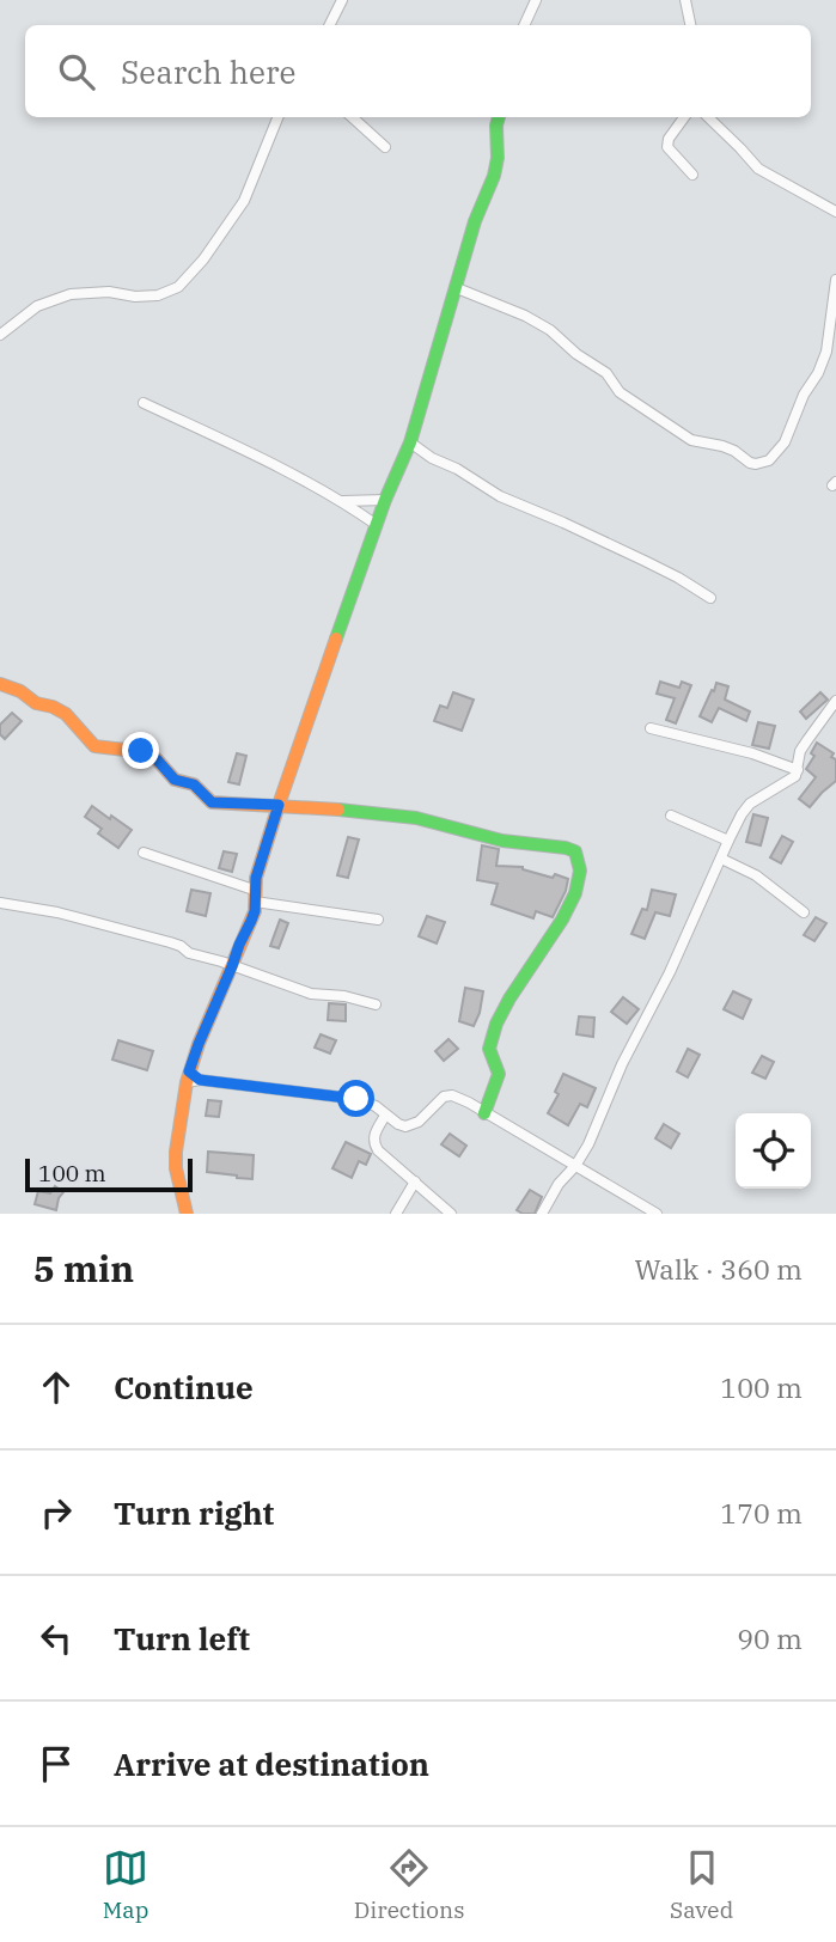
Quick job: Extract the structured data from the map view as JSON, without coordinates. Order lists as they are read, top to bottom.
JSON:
{
  "scale_bar": "100 m",
  "page": {
    "search": "Search here",
    "scale": "100 m",
    "heading": ["5 min", "Walk · 360 m"],
    "list": [
      ["Continue", "100 m"],
      ["Turn right", "170 m"],
      ["Turn left", "90 m"],
      "Arrive at destination"
    ],
    "nav": ["Map", "Directions", "Saved"]
  }
}
